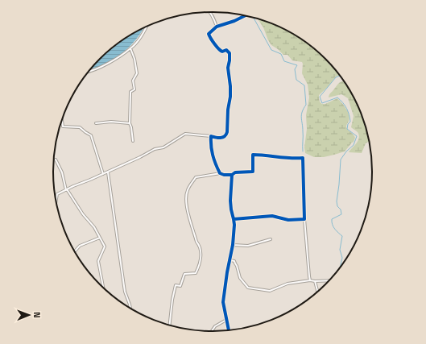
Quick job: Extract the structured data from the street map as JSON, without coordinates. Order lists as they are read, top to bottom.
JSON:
{
  "north": "right"
}
